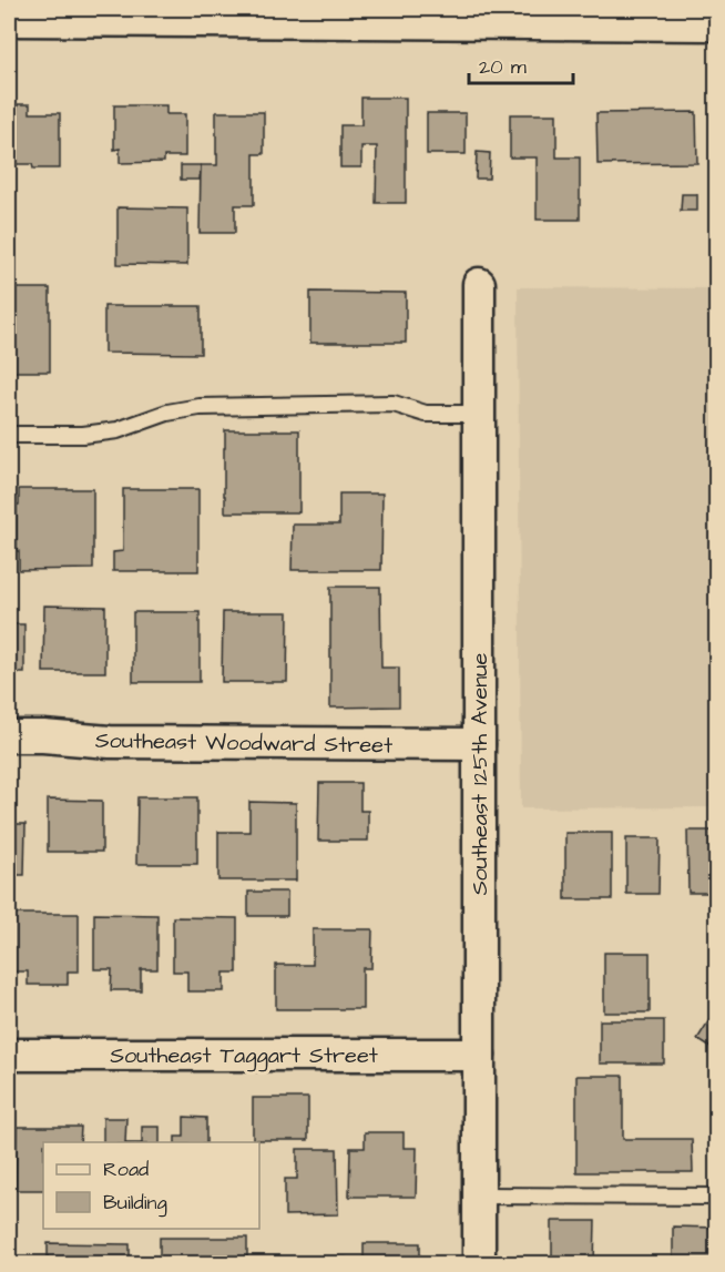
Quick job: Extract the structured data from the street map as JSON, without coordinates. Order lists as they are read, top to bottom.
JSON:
{
  "streets": {
    "street": ["Southeast Woodward Street", "Southeast 125th Avenue", "Southeast Taggart Street"]
  },
  "crossings": [
    ["Southeast Woodward Street", "Southeast 125th Avenue"],
    ["Southeast 125th Avenue", "Southeast Taggart Street"]
  ],
  "legend": ["Road", "Building"],
  "scale_bar": "20 m"
}
